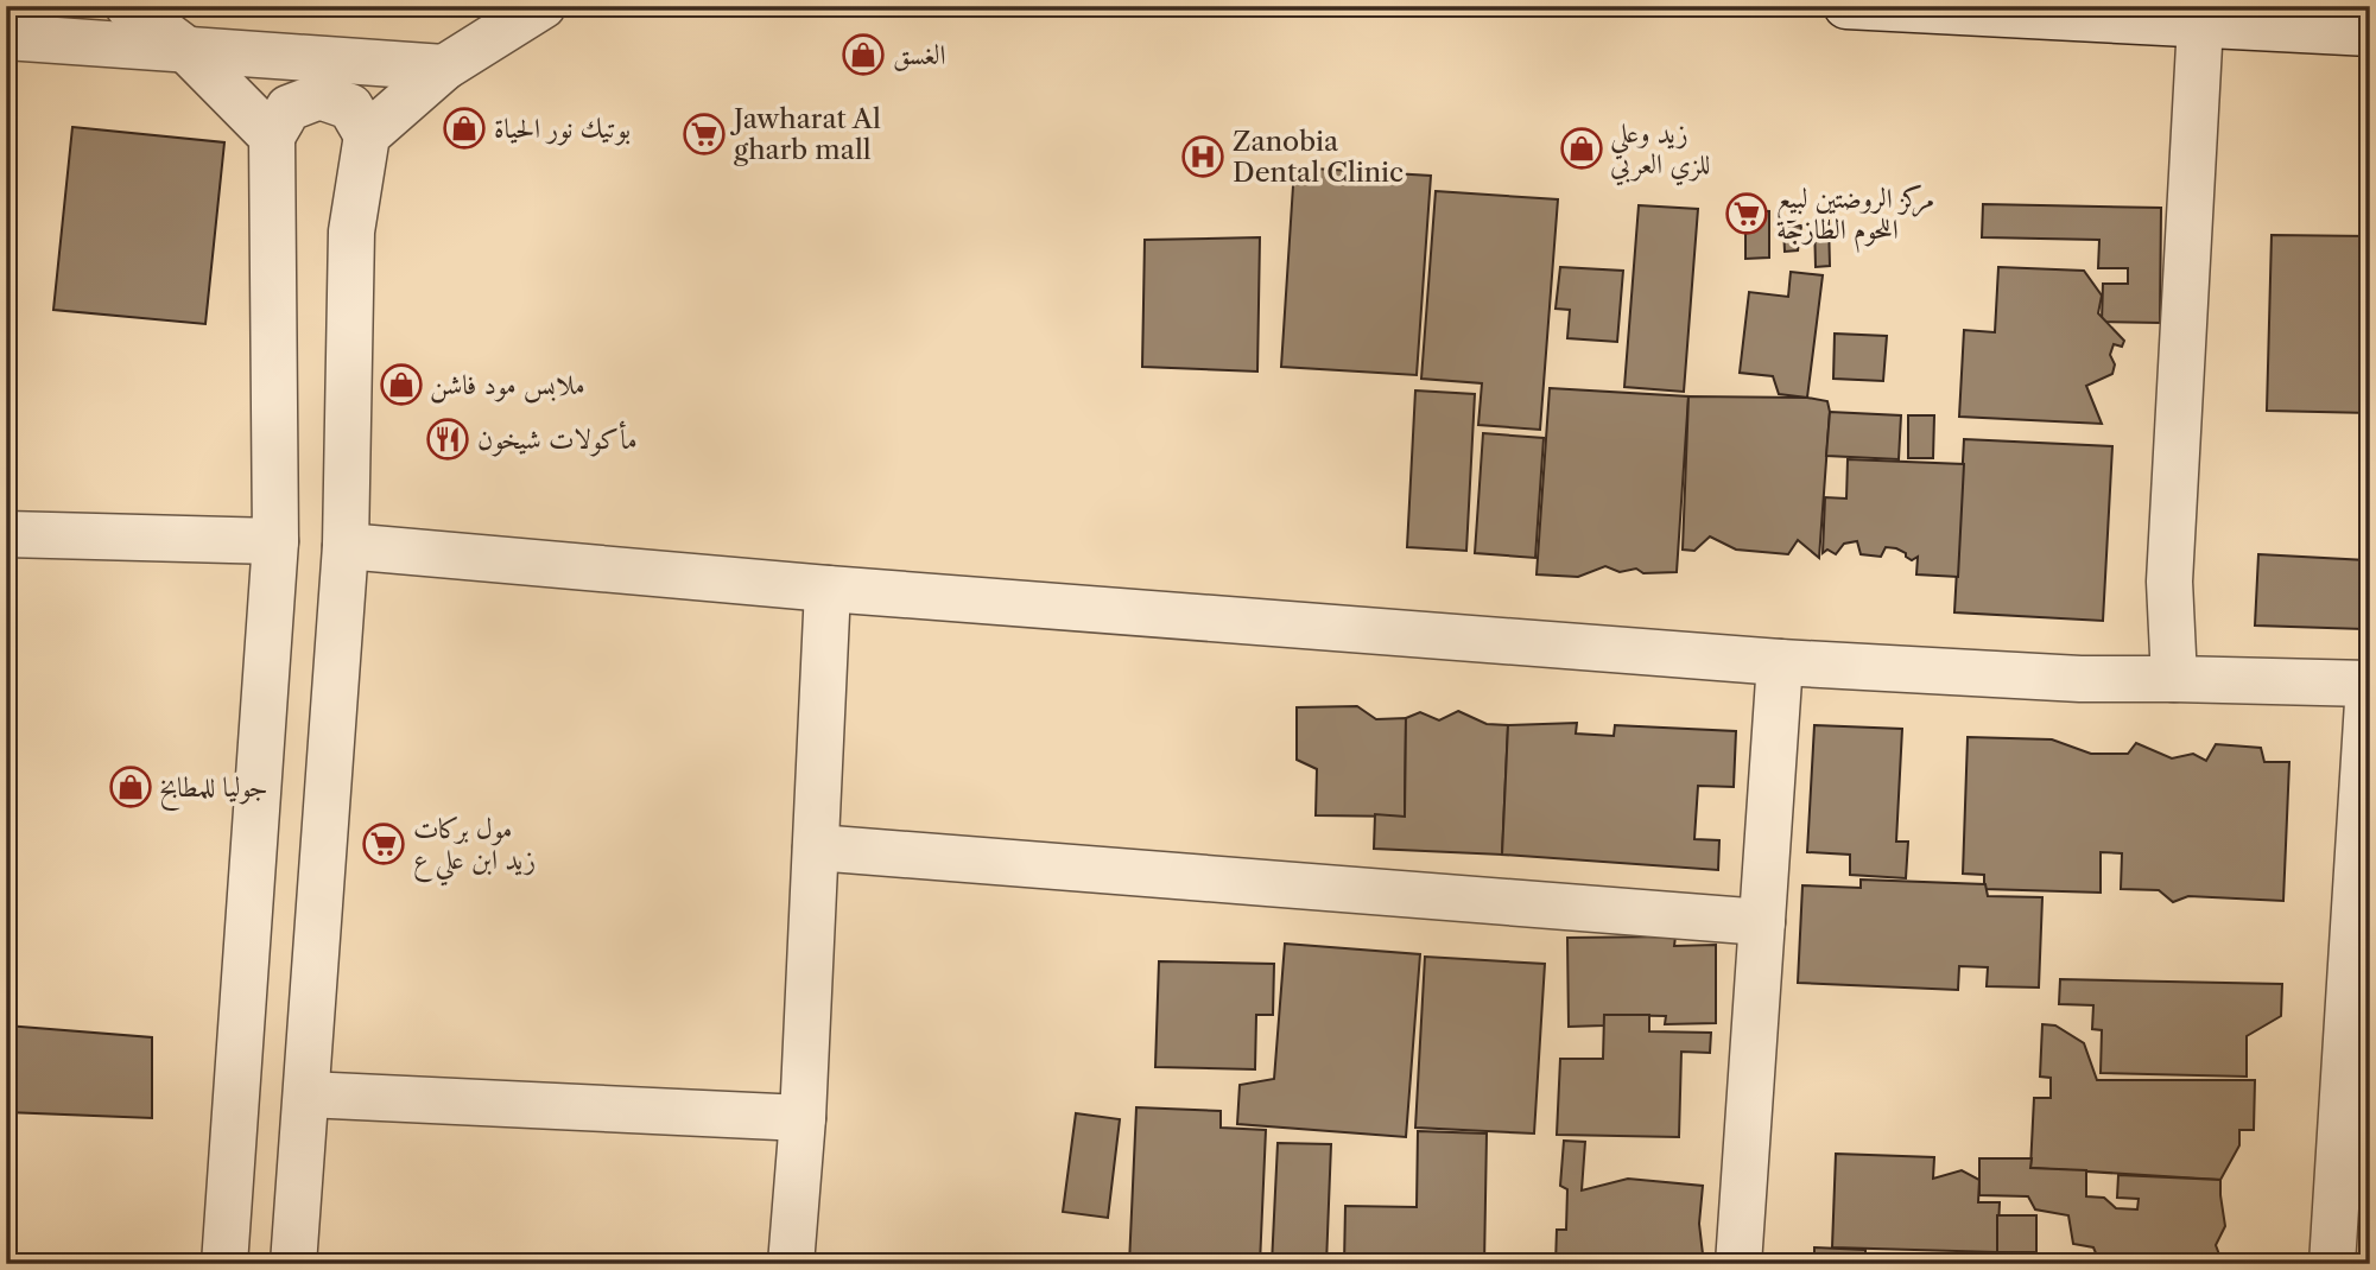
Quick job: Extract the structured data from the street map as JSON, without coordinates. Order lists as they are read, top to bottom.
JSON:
{
  "places": {
    "shop": [
      "الغسق",
      "بوتيك نور الحياة",
      "زيد وعلي للزي العربي",
      "ملابس مود فاشن",
      "جوليا للمطابخ"
    ],
    "supermarket": ["Jawharat Al gharb mall", "مركز الروضتين لبيع اللحوم الطازجة", "مول بركات زيد ابن علي ع"],
    "hospital": ["Zanobia Dental Clinic"],
    "restaurant": ["مأكولات شيخون"]
  }
}
